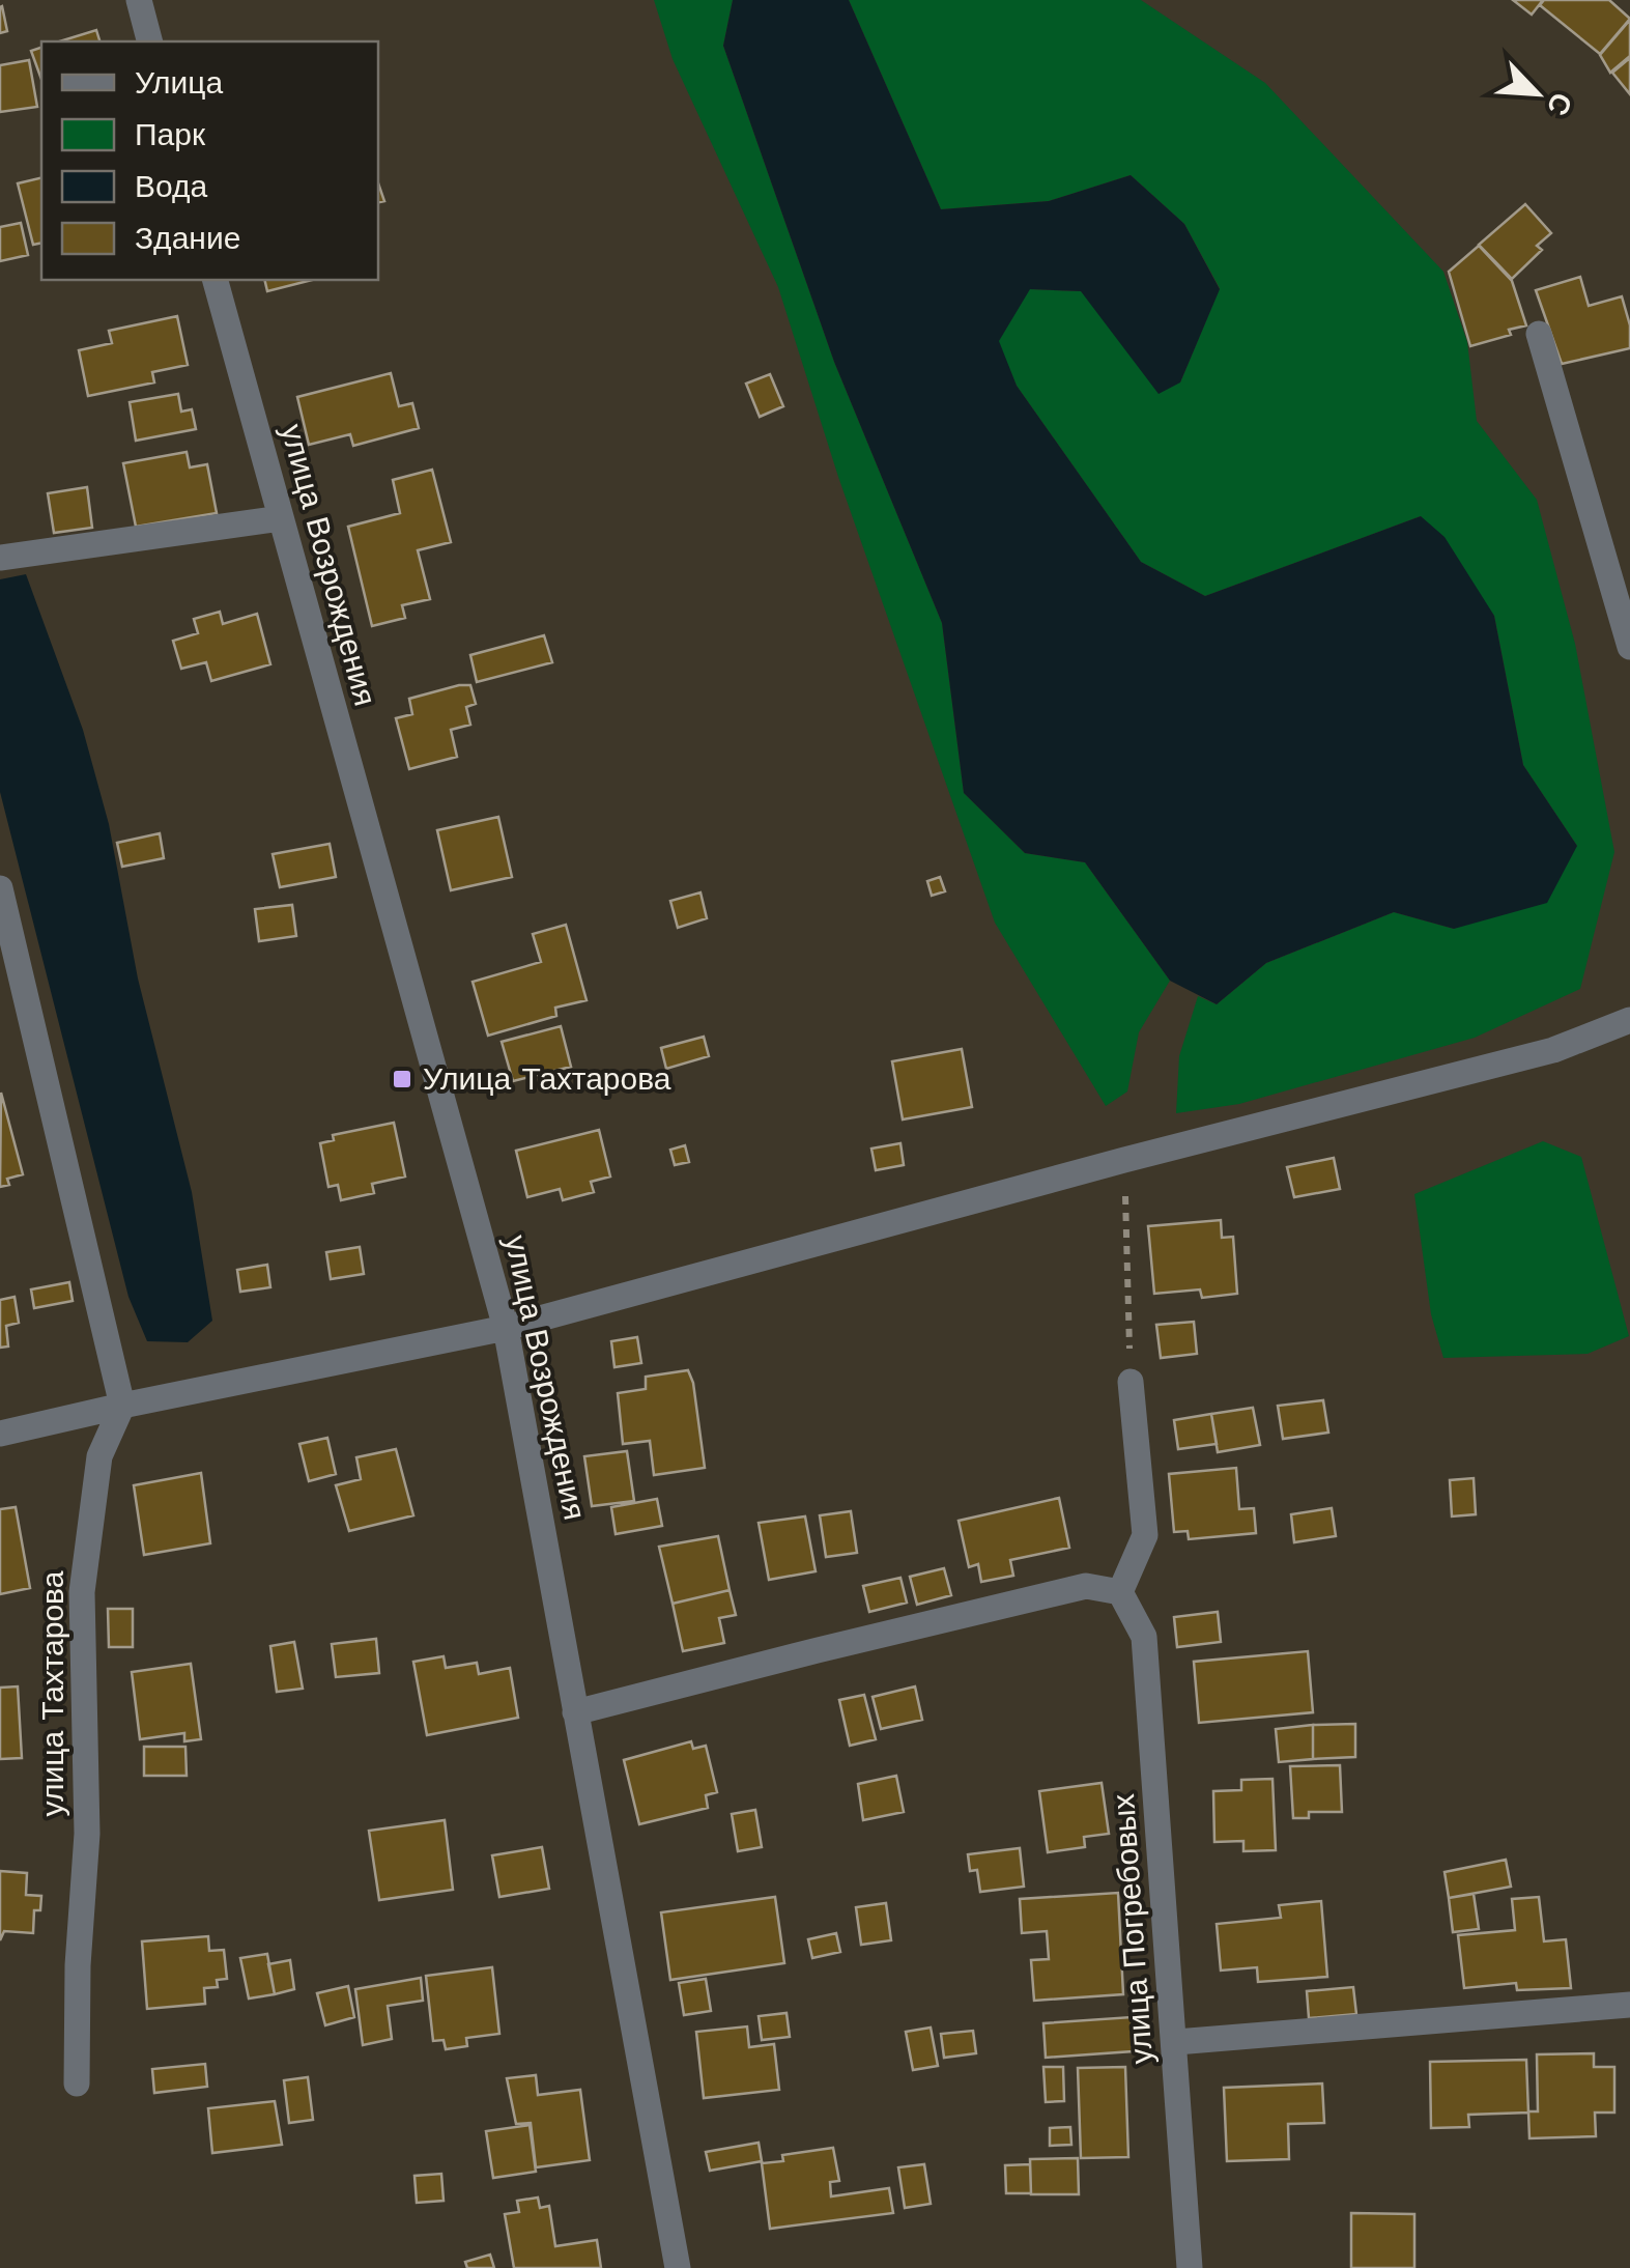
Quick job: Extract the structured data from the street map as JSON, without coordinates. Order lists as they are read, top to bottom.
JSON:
{
  "streets": {
    "street": ["улица Возрождения", "улица Тахтарова", "улица Погребовых"]
  },
  "places": {
    "transit": ["Улица Тахтарова"]
  },
  "legend": [
    "Улица",
    "Парк",
    "Вода",
    "Здание"
  ],
  "north": "bottom right"
}
